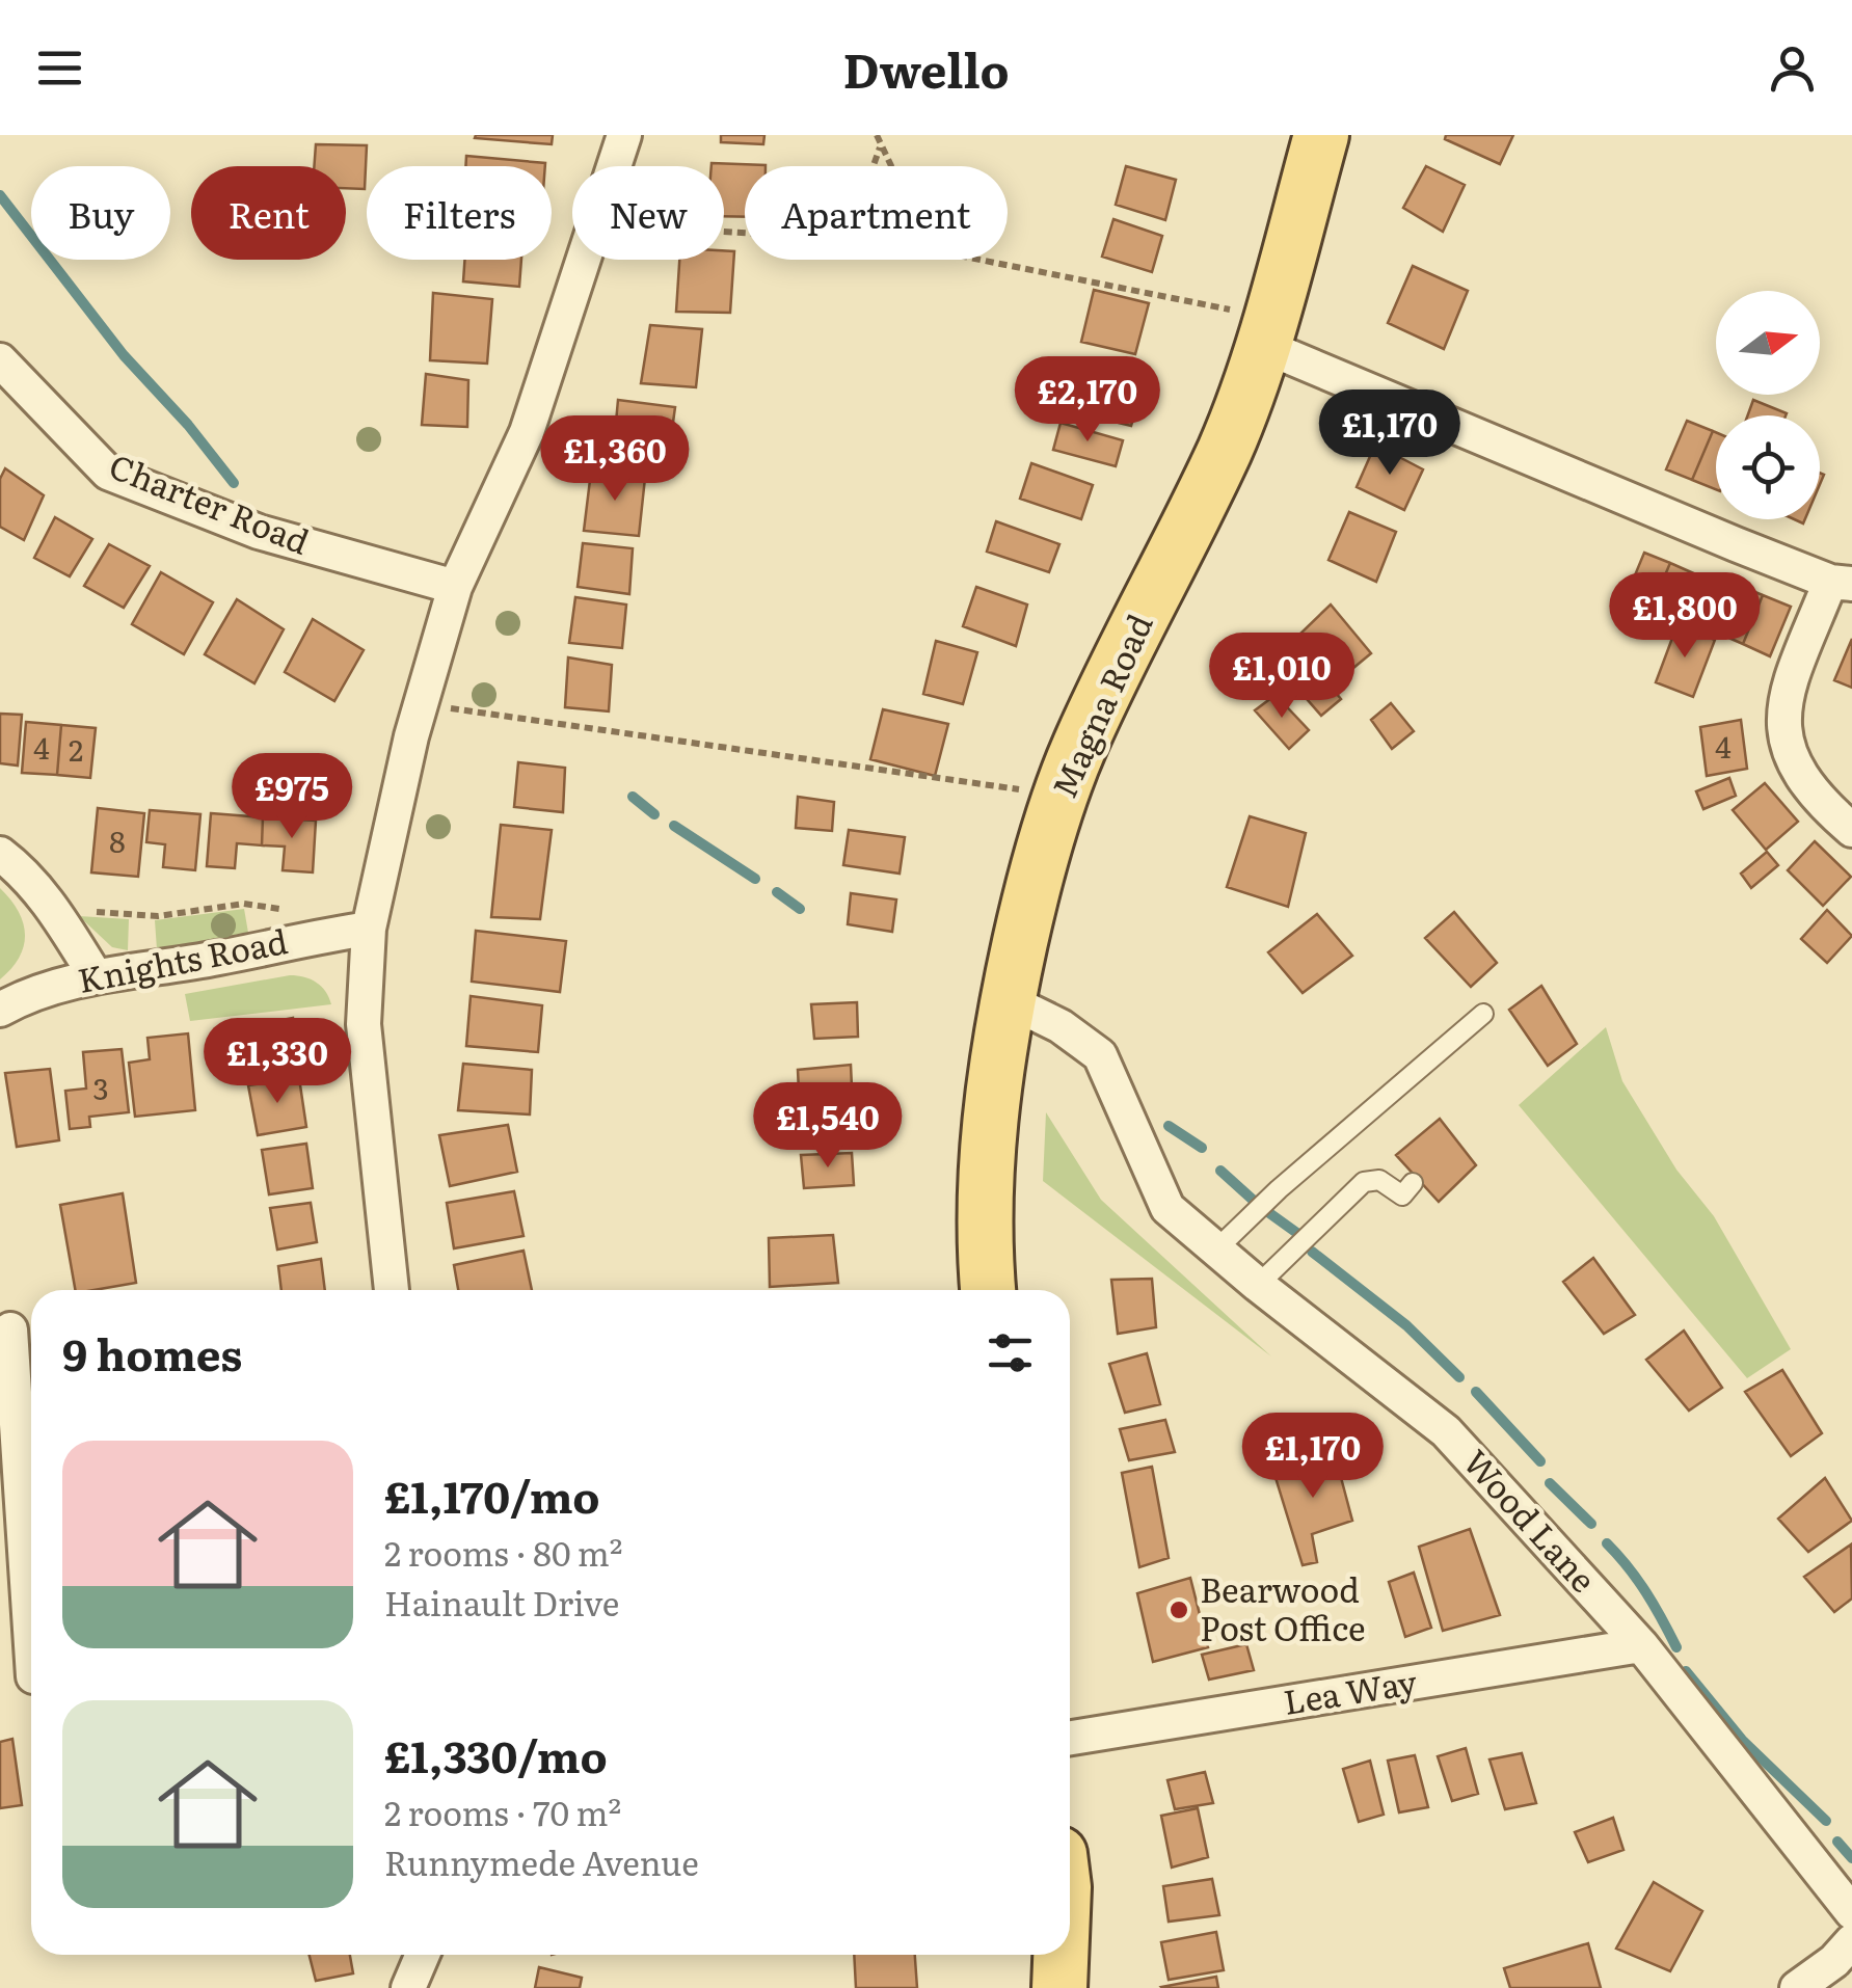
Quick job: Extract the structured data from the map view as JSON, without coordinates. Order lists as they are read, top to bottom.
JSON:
{
  "streets": {
    "main road": ["Magna Road"],
    "street": [
      "Charter Road",
      "Knights Road",
      "Wood Lane",
      "Lea Way"
    ]
  },
  "crossings": [
    ["Magna Road", "Wood Lane"],
    ["Wood Lane", "Lea Way"]
  ],
  "places": ["Bearwood Post Office"],
  "house_numbers": [
    "4",
    "4",
    "2",
    "8",
    "3"
  ],
  "north": "right",
  "page": {
    "header": "Dwello",
    "chip": [
      "Buy",
      "Rent",
      "Filters",
      "New",
      "Apartment"
    ],
    "price": [
      "£2,170",
      "£1,170",
      "£1,360",
      "£1,800",
      "£1,010",
      "£975",
      "£1,330",
      "£1,540",
      "£1,170"
    ],
    "heading": "9 homes",
    "list": [
      {
        "name": "£1,170/mo",
        "note": "2 rooms · 80 m² · Hainault Drive"
      },
      {
        "name": "£1,330/mo",
        "note": "2 rooms · 70 m² · Runnymede Avenue"
      }
    ]
  }
}
